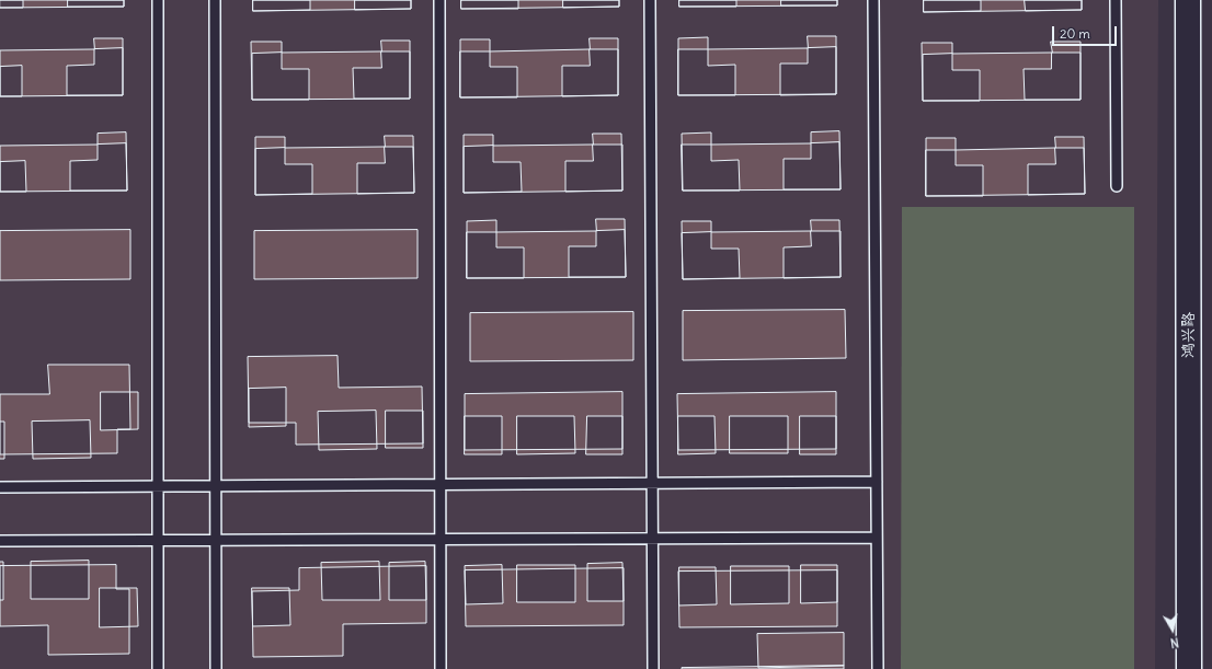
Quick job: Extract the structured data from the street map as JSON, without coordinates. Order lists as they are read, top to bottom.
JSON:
{
  "streets": {
    "street": ["鸿兴路"]
  },
  "scale_bar": "20 m",
  "north": "bottom"
}
